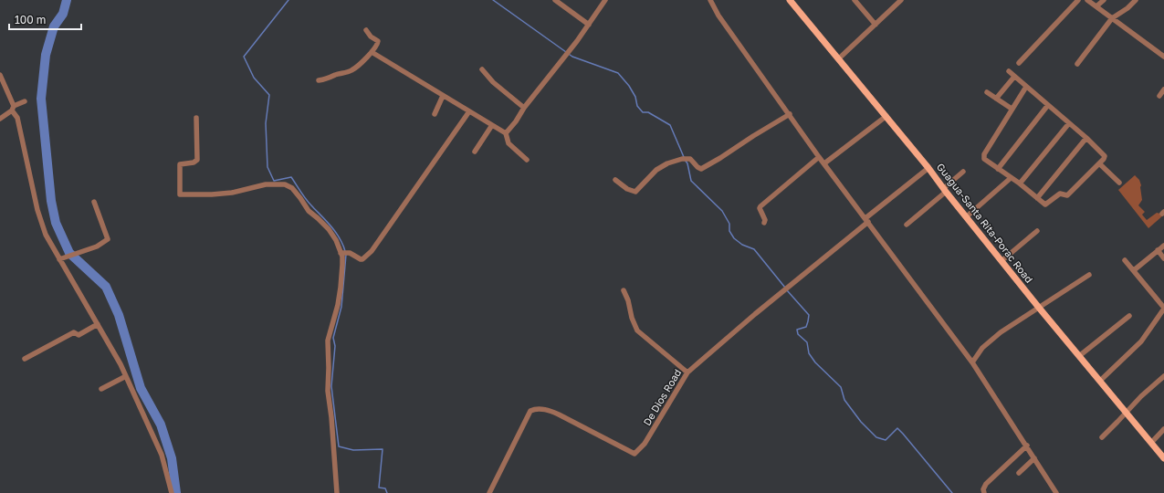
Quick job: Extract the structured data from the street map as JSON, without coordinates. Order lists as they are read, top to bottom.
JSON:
{
  "streets": {
    "main road": ["Guagua-Santa Rita-Porac Road"],
    "street": ["De Dios Road"]
  },
  "crossings": [
    ["Guagua-Santa Rita-Porac Road", "De Dios Road"]
  ],
  "scale_bar": "100 m"
}
